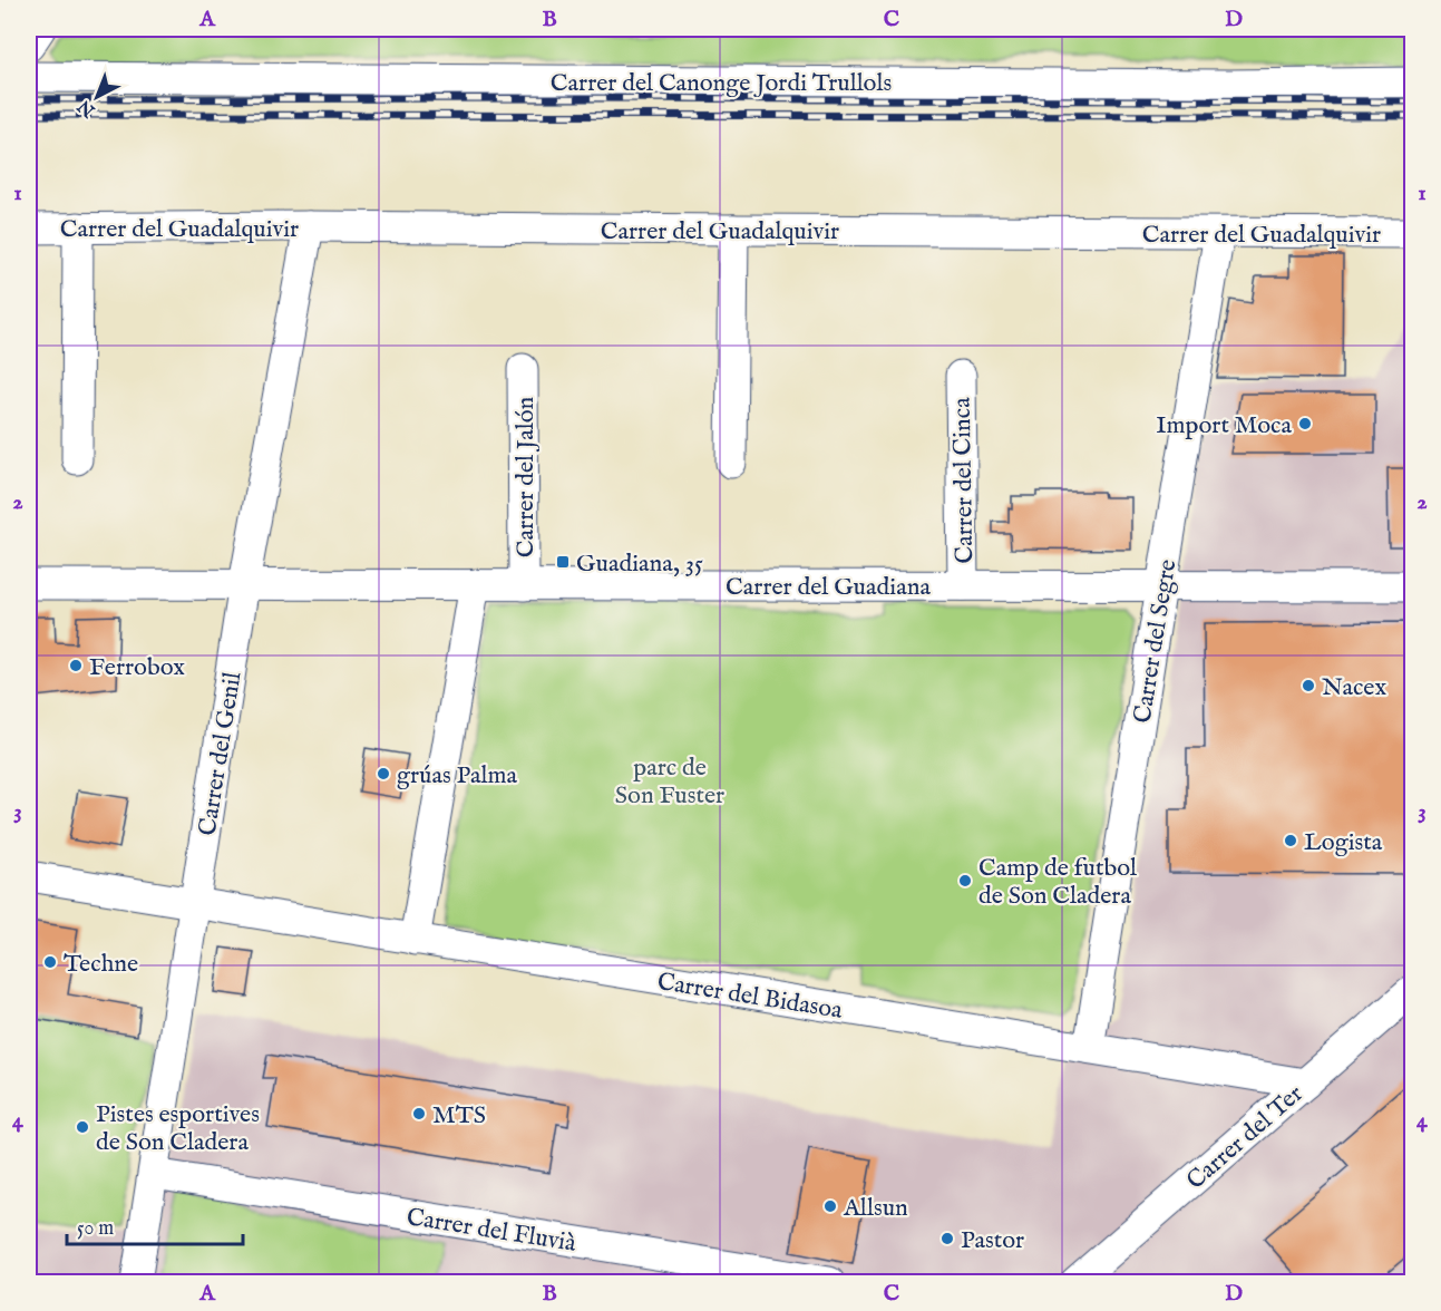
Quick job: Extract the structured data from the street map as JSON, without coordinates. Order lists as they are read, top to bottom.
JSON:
{
  "streets": {
    "street": [
      "Carrer del Canonge Jordi Trullols",
      "Carrer del Guadalquivir",
      "Carrer del Jalón",
      "Carrer del Cinca",
      "Carrer del Guadiana",
      "Carrer del Segre",
      "Carrer del Genil",
      "Carrer del Bidasoa",
      "Carrer del Ter",
      "Carrer del Fluvià"
    ]
  },
  "crossings": [
    ["Carrer del Guadalquivir", "Carrer del Segre"],
    ["Carrer del Guadalquivir", "Carrer del Genil"],
    ["Carrer del Jalón", "Carrer del Guadiana"],
    ["Carrer del Cinca", "Carrer del Guadiana"],
    ["Carrer del Guadiana", "Carrer del Segre"],
    ["Carrer del Guadiana", "Carrer del Genil"],
    ["Carrer del Segre", "Carrer del Bidasoa"],
    ["Carrer del Genil", "Carrer del Bidasoa"],
    ["Carrer del Genil", "Carrer del Fluvià"],
    ["Carrer del Bidasoa", "Carrer del Ter"]
  ],
  "parks": ["parc de Son Fuster"],
  "places": {
    "other": [
      "Import Moca",
      "Ferrobox",
      "Nacex",
      "grúas Palma",
      "Logista",
      "Camp de futbol de Son Cladera",
      "Techne",
      "MTS",
      "Pistes esportives de Son Cladera",
      "Allsun",
      "Pastor"
    ],
    "transit": ["Guadiana, 35"]
  },
  "scale_bar": "50 m",
  "north": "bottom left",
  "grid": {
    "columns": [
      "A",
      "B",
      "C",
      "D"
    ],
    "rows": [
      "1",
      "2",
      "3",
      "4"
    ]
  }
}
